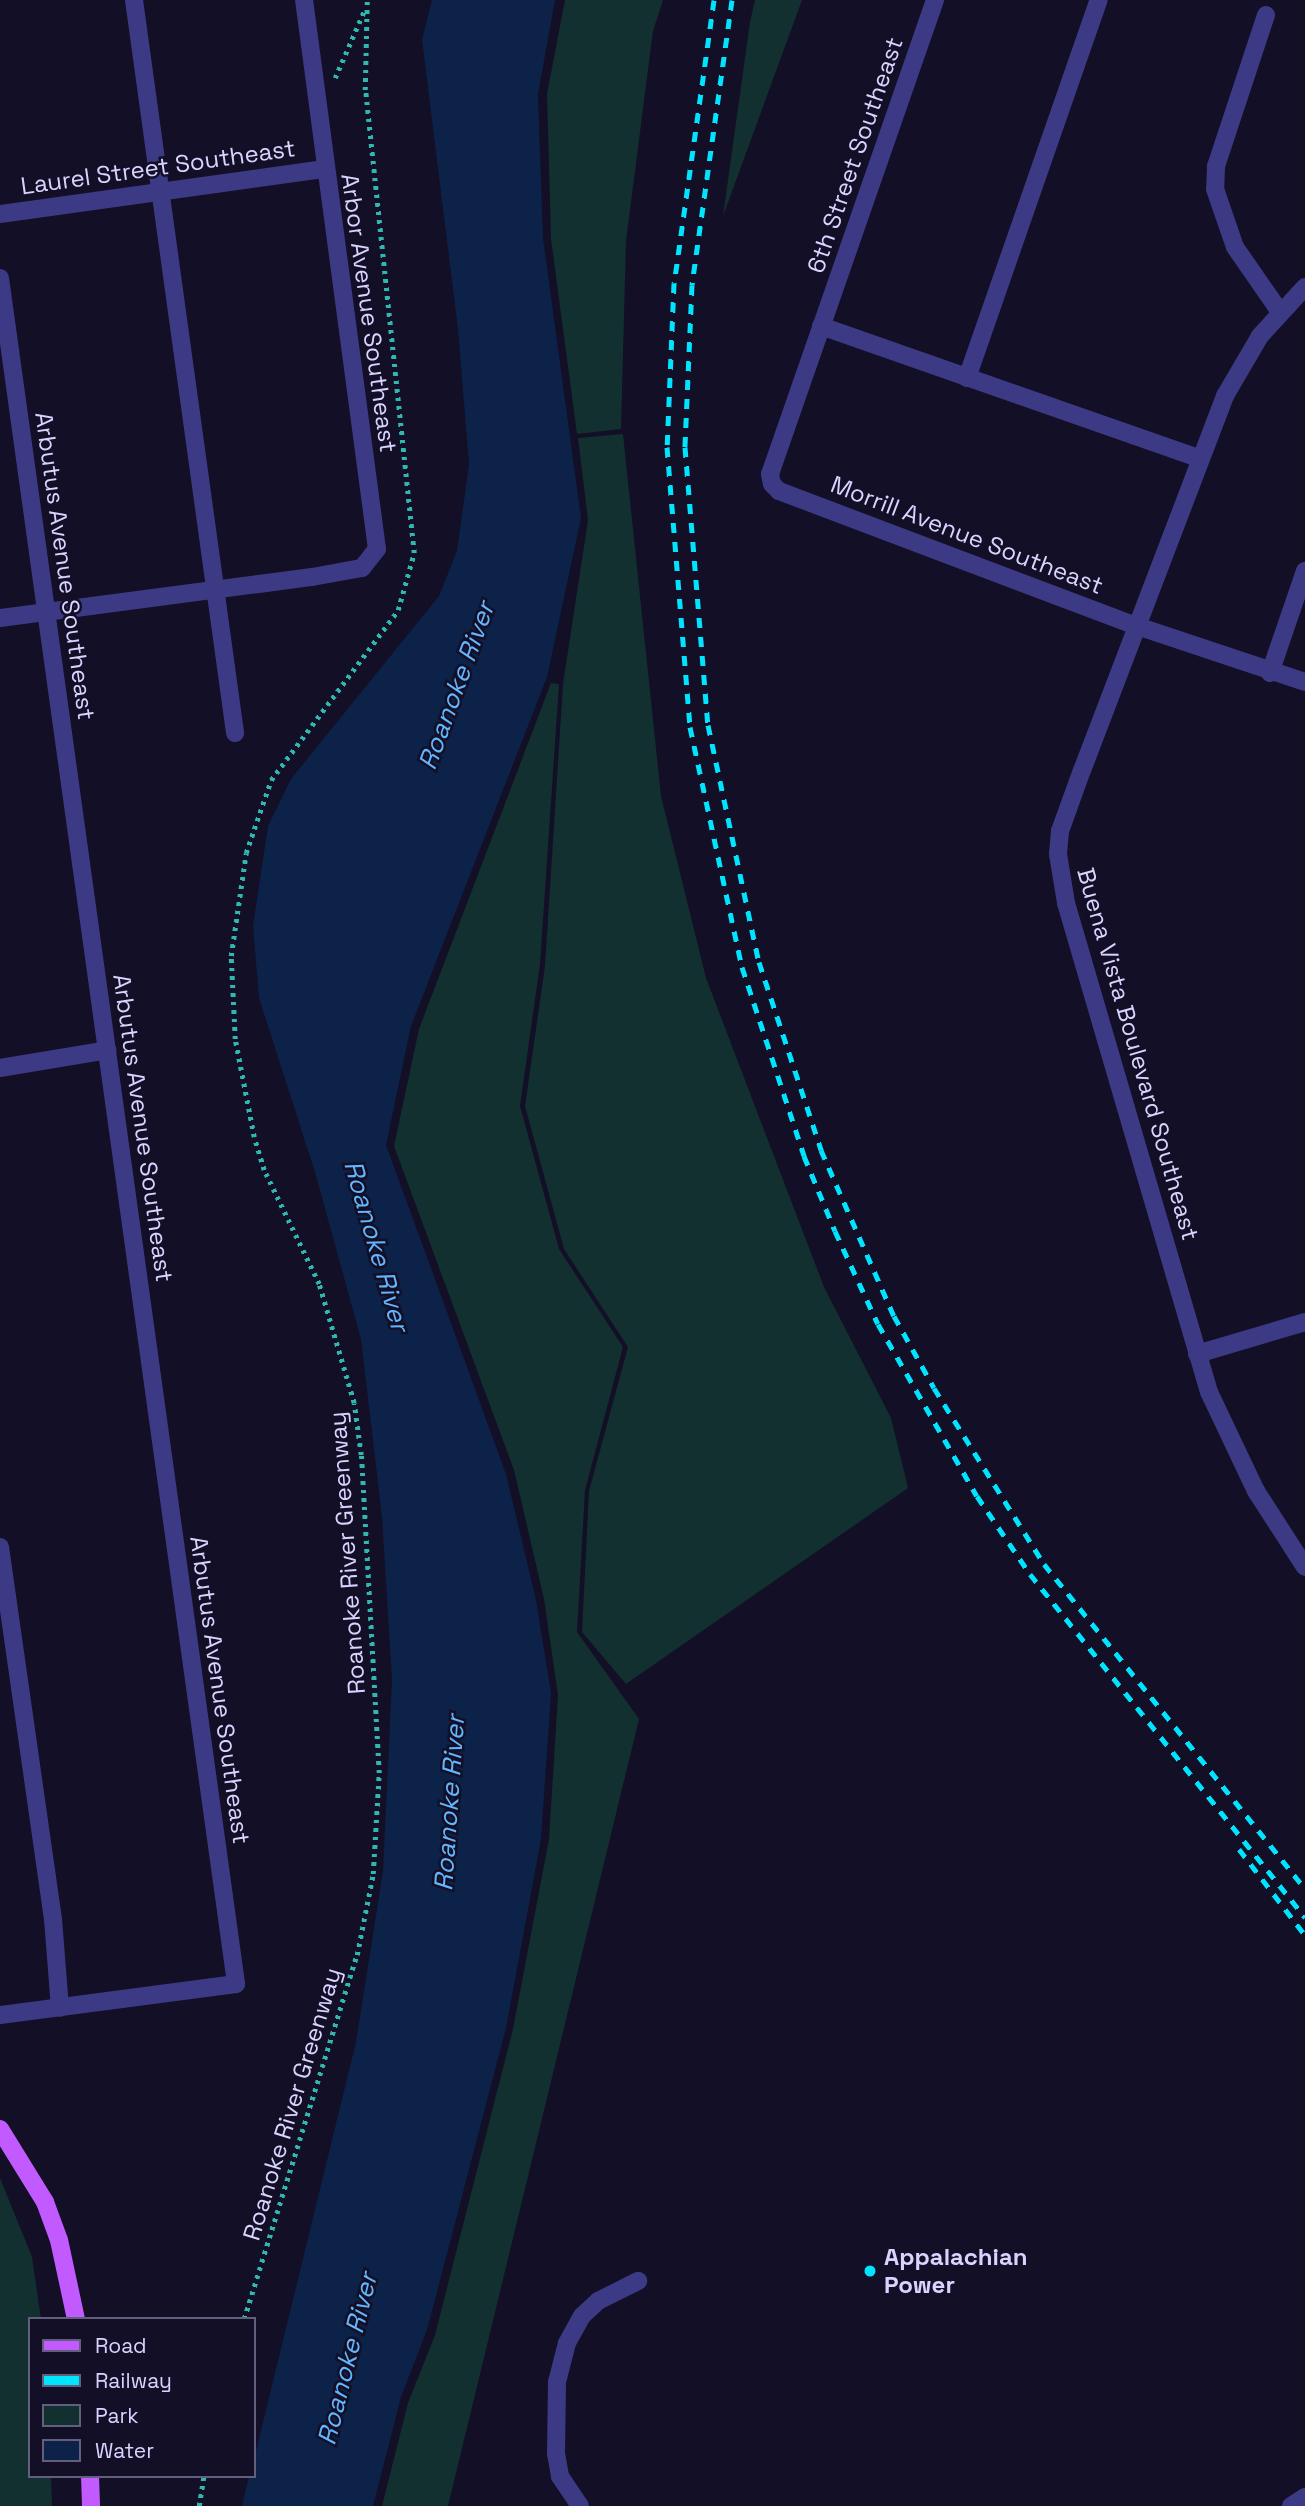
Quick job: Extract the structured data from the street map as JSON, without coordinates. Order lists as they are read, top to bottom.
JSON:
{
  "streets": {
    "street": [
      "6th Street Southeast",
      "Laurel Street Southeast",
      "Arbor Avenue Southeast",
      "Morrill Avenue Southeast",
      "Arbutus Avenue Southeast",
      "Buena Vista Boulevard Southeast"
    ],
    "path": ["Roanoke River Greenway"]
  },
  "crossings": [
    ["6th Street Southeast", "Morrill Avenue Southeast"],
    ["Laurel Street Southeast", "Arbor Avenue Southeast"],
    ["Morrill Avenue Southeast", "Buena Vista Boulevard Southeast"]
  ],
  "water": ["Roanoke River"],
  "places": ["Appalachian Power"],
  "legend": [
    "Road",
    "Railway",
    "Park",
    "Water"
  ]
}
